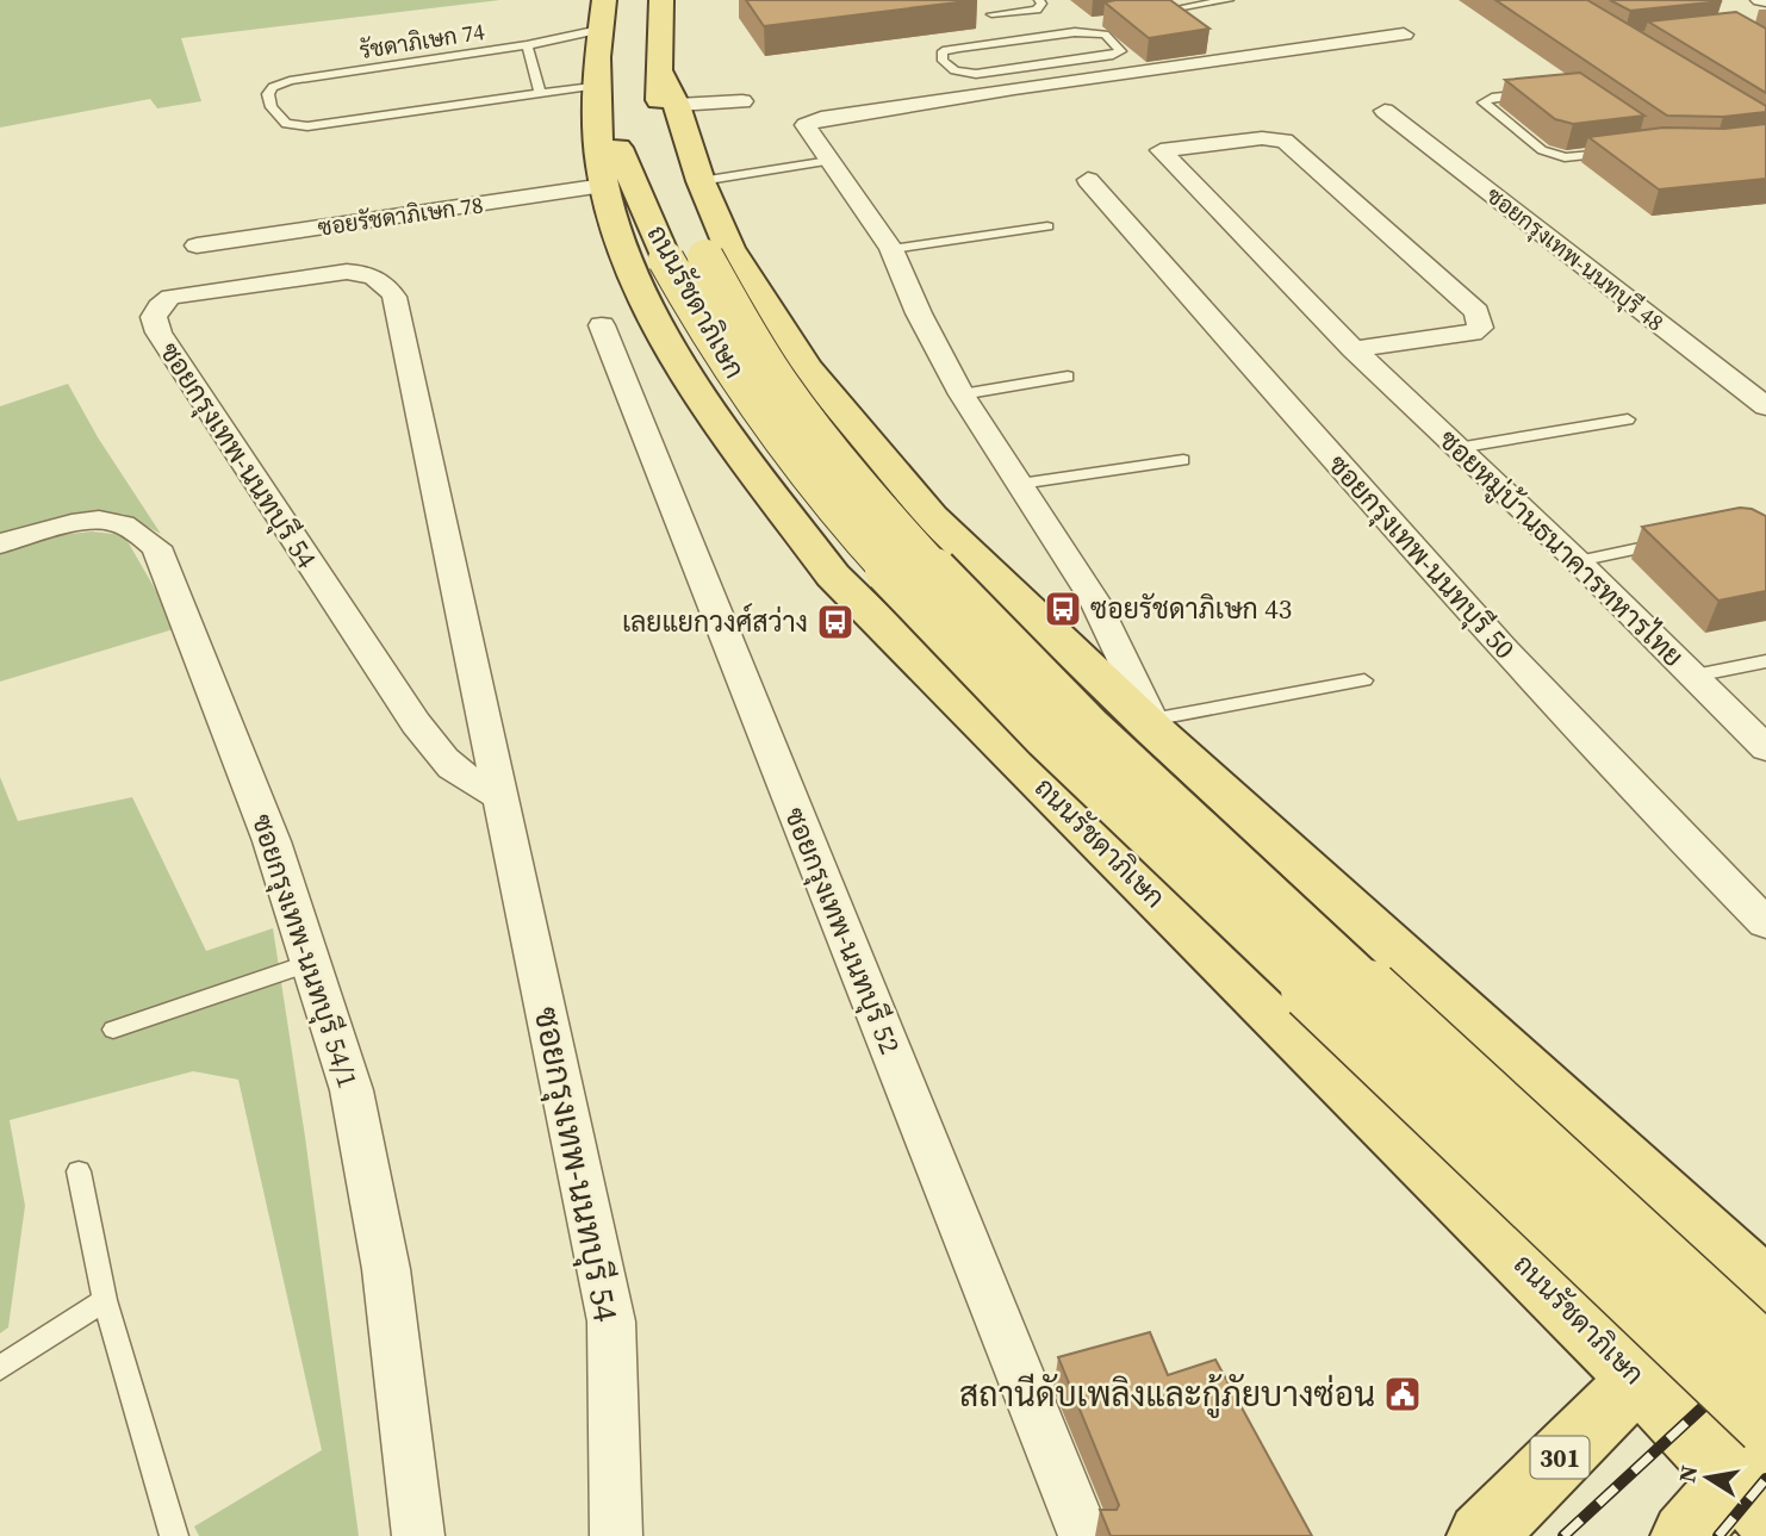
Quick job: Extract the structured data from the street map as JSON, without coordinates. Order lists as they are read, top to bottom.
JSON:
{
  "streets": {
    "main road": ["ถนนรัชดาภิเษก", "301"],
    "street": [
      "ซอยรัชดาภิเษก 78",
      "ซอยกรุงเทพ-นนทบุรี 48",
      "ซอยกรุงเทพ-นนทบุรี 54",
      "ซอยหมู่บ้านธนาคารทหารไทย",
      "ซอยกรุงเทพ-นนทบุรี 50",
      "ซอยกรุงเทพ-นนทบุรี 52",
      "ซอยกรุงเทพ-นนทบุรี 54/1"
    ],
    "lane": ["รัชดาภิเษก 74"]
  },
  "crossings": [
    ["รัชดาภิเษก 74", "ถนนรัชดาภิเษก"],
    ["ซอยรัชดาภิเษก 78", "ถนนรัชดาภิเษก"],
    ["ถนนรัชดาภิเษก", "301"]
  ],
  "places": {
    "bus stop": ["ซอยรัชดาภิเษก 43", "เลยแยกวงศ์สว่าง"],
    "public building": ["สถานีดับเพลิงและกู้ภัยบางซ่อน"]
  },
  "north": "left"
}
